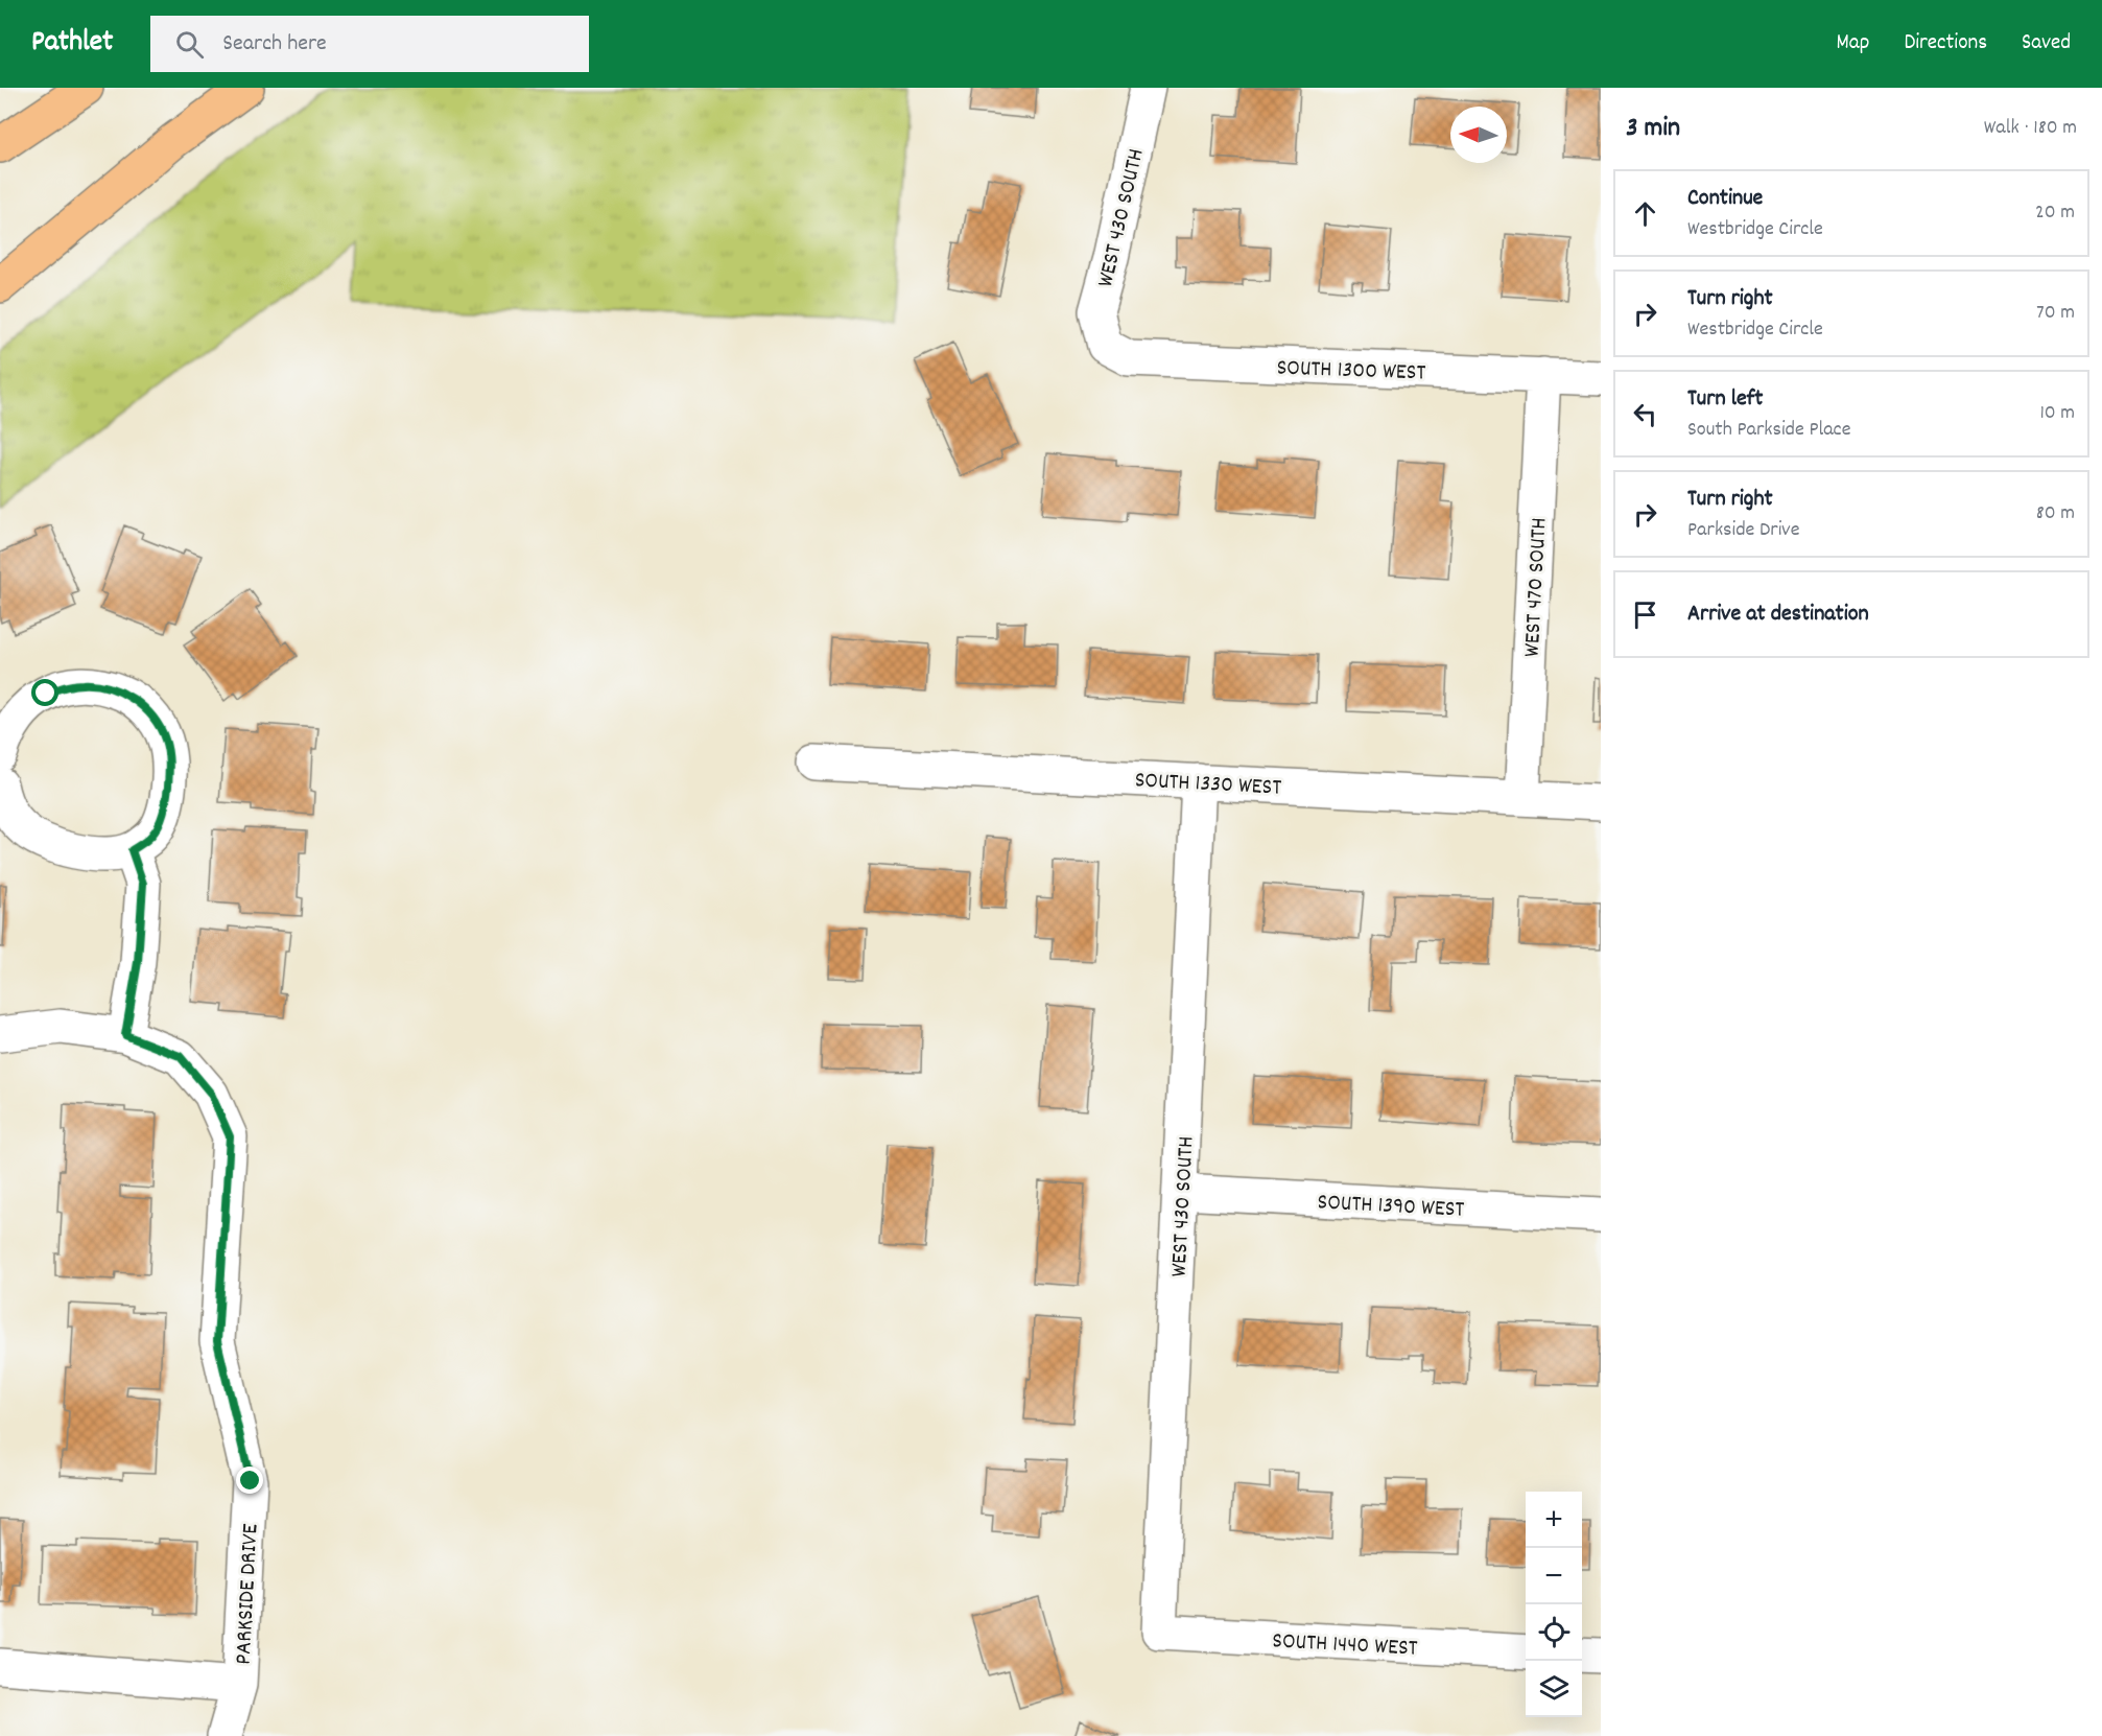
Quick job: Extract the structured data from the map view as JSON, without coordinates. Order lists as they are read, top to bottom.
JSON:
{
  "streets": {
    "street": [
      "WEST 430 SOUTH",
      "SOUTH 1300 WEST",
      "WEST 470 SOUTH",
      "SOUTH 1330 WEST",
      "SOUTH 1390 WEST",
      "PARKSIDE DRIVE",
      "SOUTH 1440 WEST"
    ]
  },
  "crossings": [
    ["WEST 430 SOUTH", "SOUTH 1300 WEST"],
    ["WEST 430 SOUTH", "SOUTH 1330 WEST"],
    ["WEST 430 SOUTH", "SOUTH 1390 WEST"],
    ["WEST 430 SOUTH", "SOUTH 1440 WEST"],
    ["SOUTH 1300 WEST", "WEST 470 SOUTH"],
    ["WEST 470 SOUTH", "SOUTH 1330 WEST"]
  ],
  "north": "left",
  "page": {
    "header": "Pathlet",
    "search": "Search here",
    "nav": ["Map", "Directions", "Saved"],
    "heading": ["3 min", "Walk · 180 m"],
    "list": [
      ["Continue", "Westbridge Circle", "20 m"],
      ["Turn right", "Westbridge Circle", "70 m"],
      ["Turn left", "South Parkside Place", "10 m"],
      ["Turn right", "Parkside Drive", "80 m"],
      "Arrive at destination"
    ],
    "map_buttons": ["+", "−"]
  }
}
